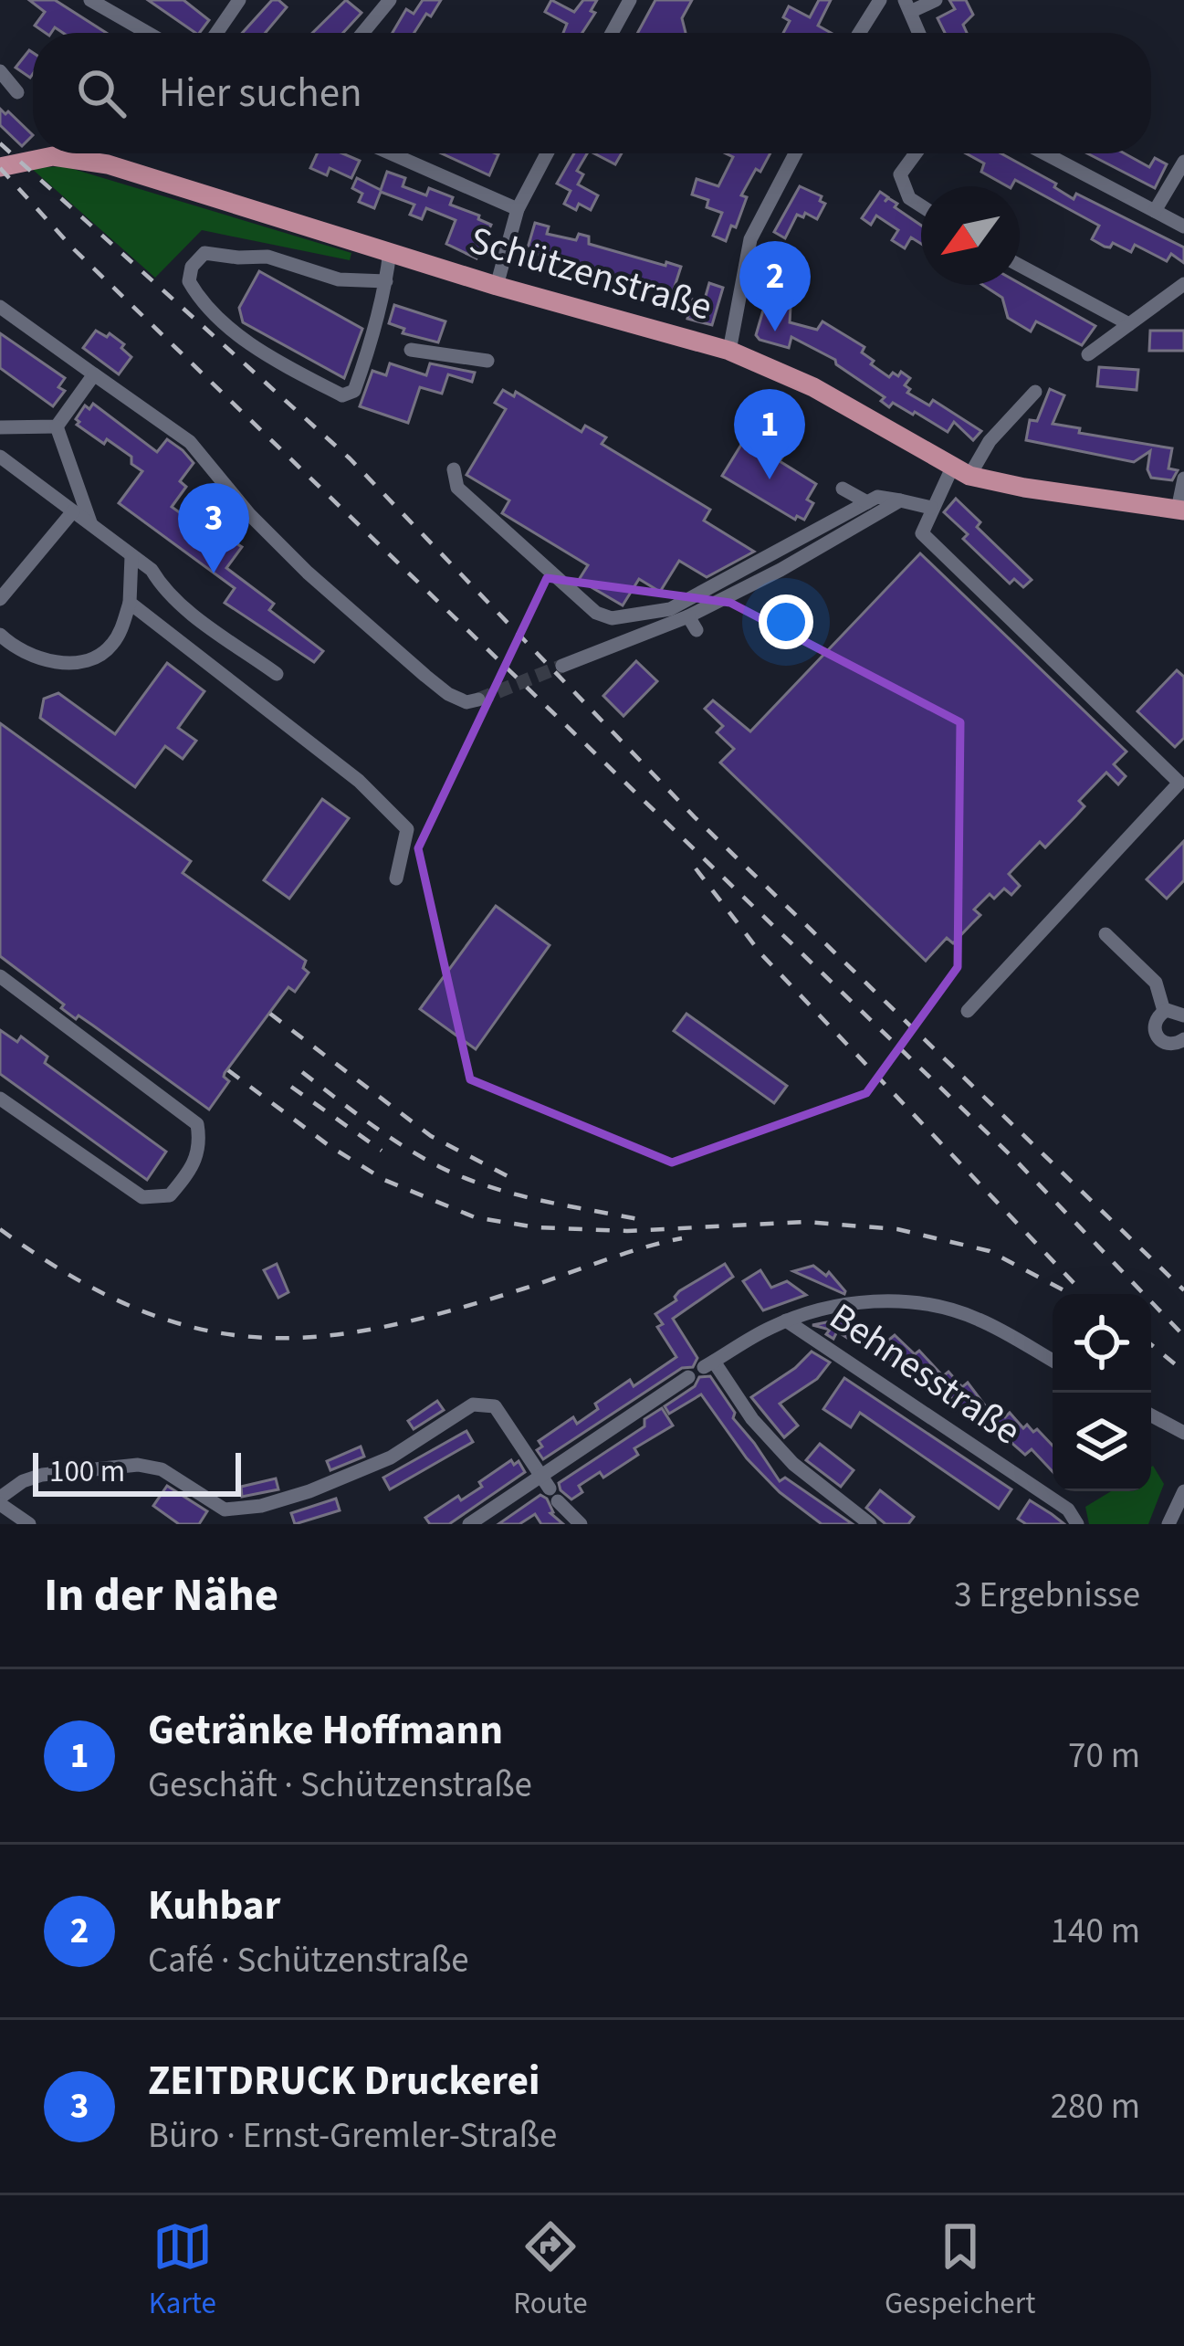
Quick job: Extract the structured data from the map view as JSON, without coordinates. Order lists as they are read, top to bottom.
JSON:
{
  "streets": {
    "main road": ["Schützenstraße"],
    "street": ["Behnesstraße"]
  },
  "scale_bar": "100 m",
  "north": "bottom left",
  "page": {
    "search": "Hier suchen",
    "pins": ["2", "1", "3"],
    "scale": "100 m",
    "heading": ["In der Nähe", "3 Ergebnisse"],
    "list": [
      {
        "mark": "1",
        "name": "Getränke Hoffmann",
        "note": "Geschäft · Schützenstraße",
        "value": "70 m"
      },
      {
        "mark": "2",
        "name": "Kuhbar",
        "note": "Café · Schützenstraße",
        "value": "140 m"
      },
      {
        "mark": "3",
        "name": "ZEITDRUCK Druckerei",
        "note": "Büro · Ernst-Gremler-Straße",
        "value": "280 m"
      }
    ],
    "nav": ["Karte", "Route", "Gespeichert"]
  }
}
